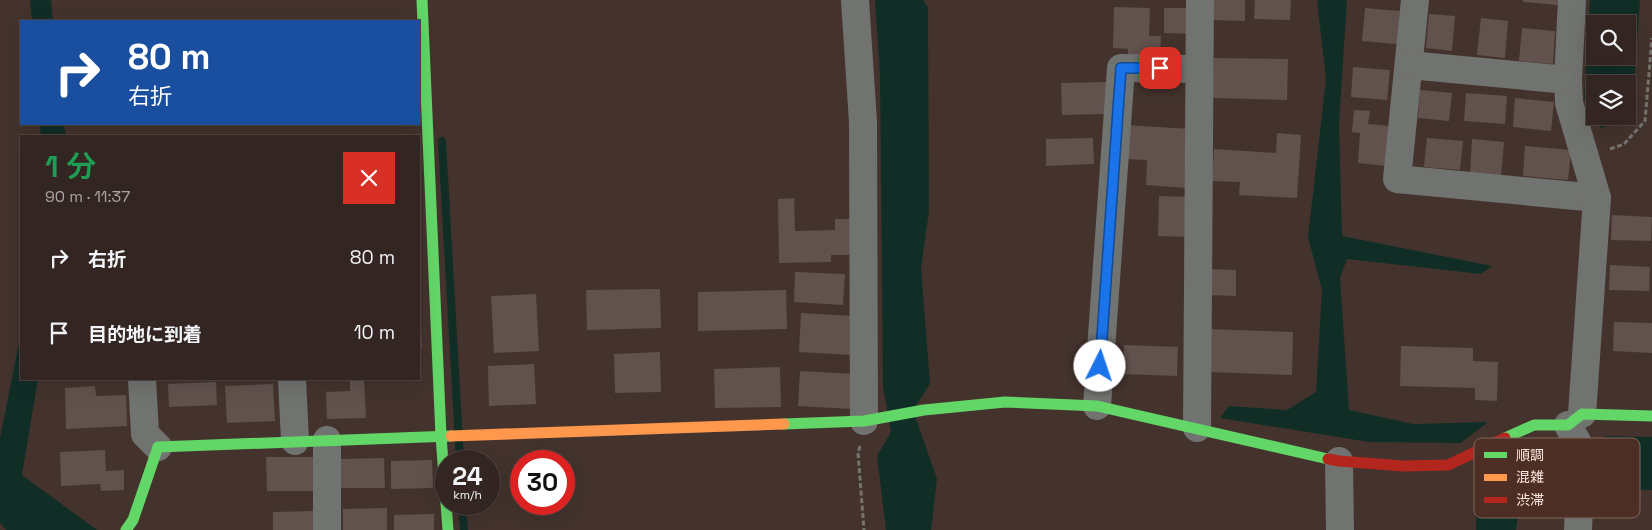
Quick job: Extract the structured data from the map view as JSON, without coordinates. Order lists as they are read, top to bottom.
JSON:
{
  "legend": ["順調", "混雑", "渋滞"],
  "page": {
    "turn": ["80 m", "右折"],
    "heading": ["1 分", "90 m · 11:37"],
    "list": [
      {
        "name": "右折",
        "value": "80 m"
      },
      {
        "name": "目的地に到着",
        "value": "10 m"
      }
    ],
    "speed": "24 km/h",
    "limit": "30"
  }
}
